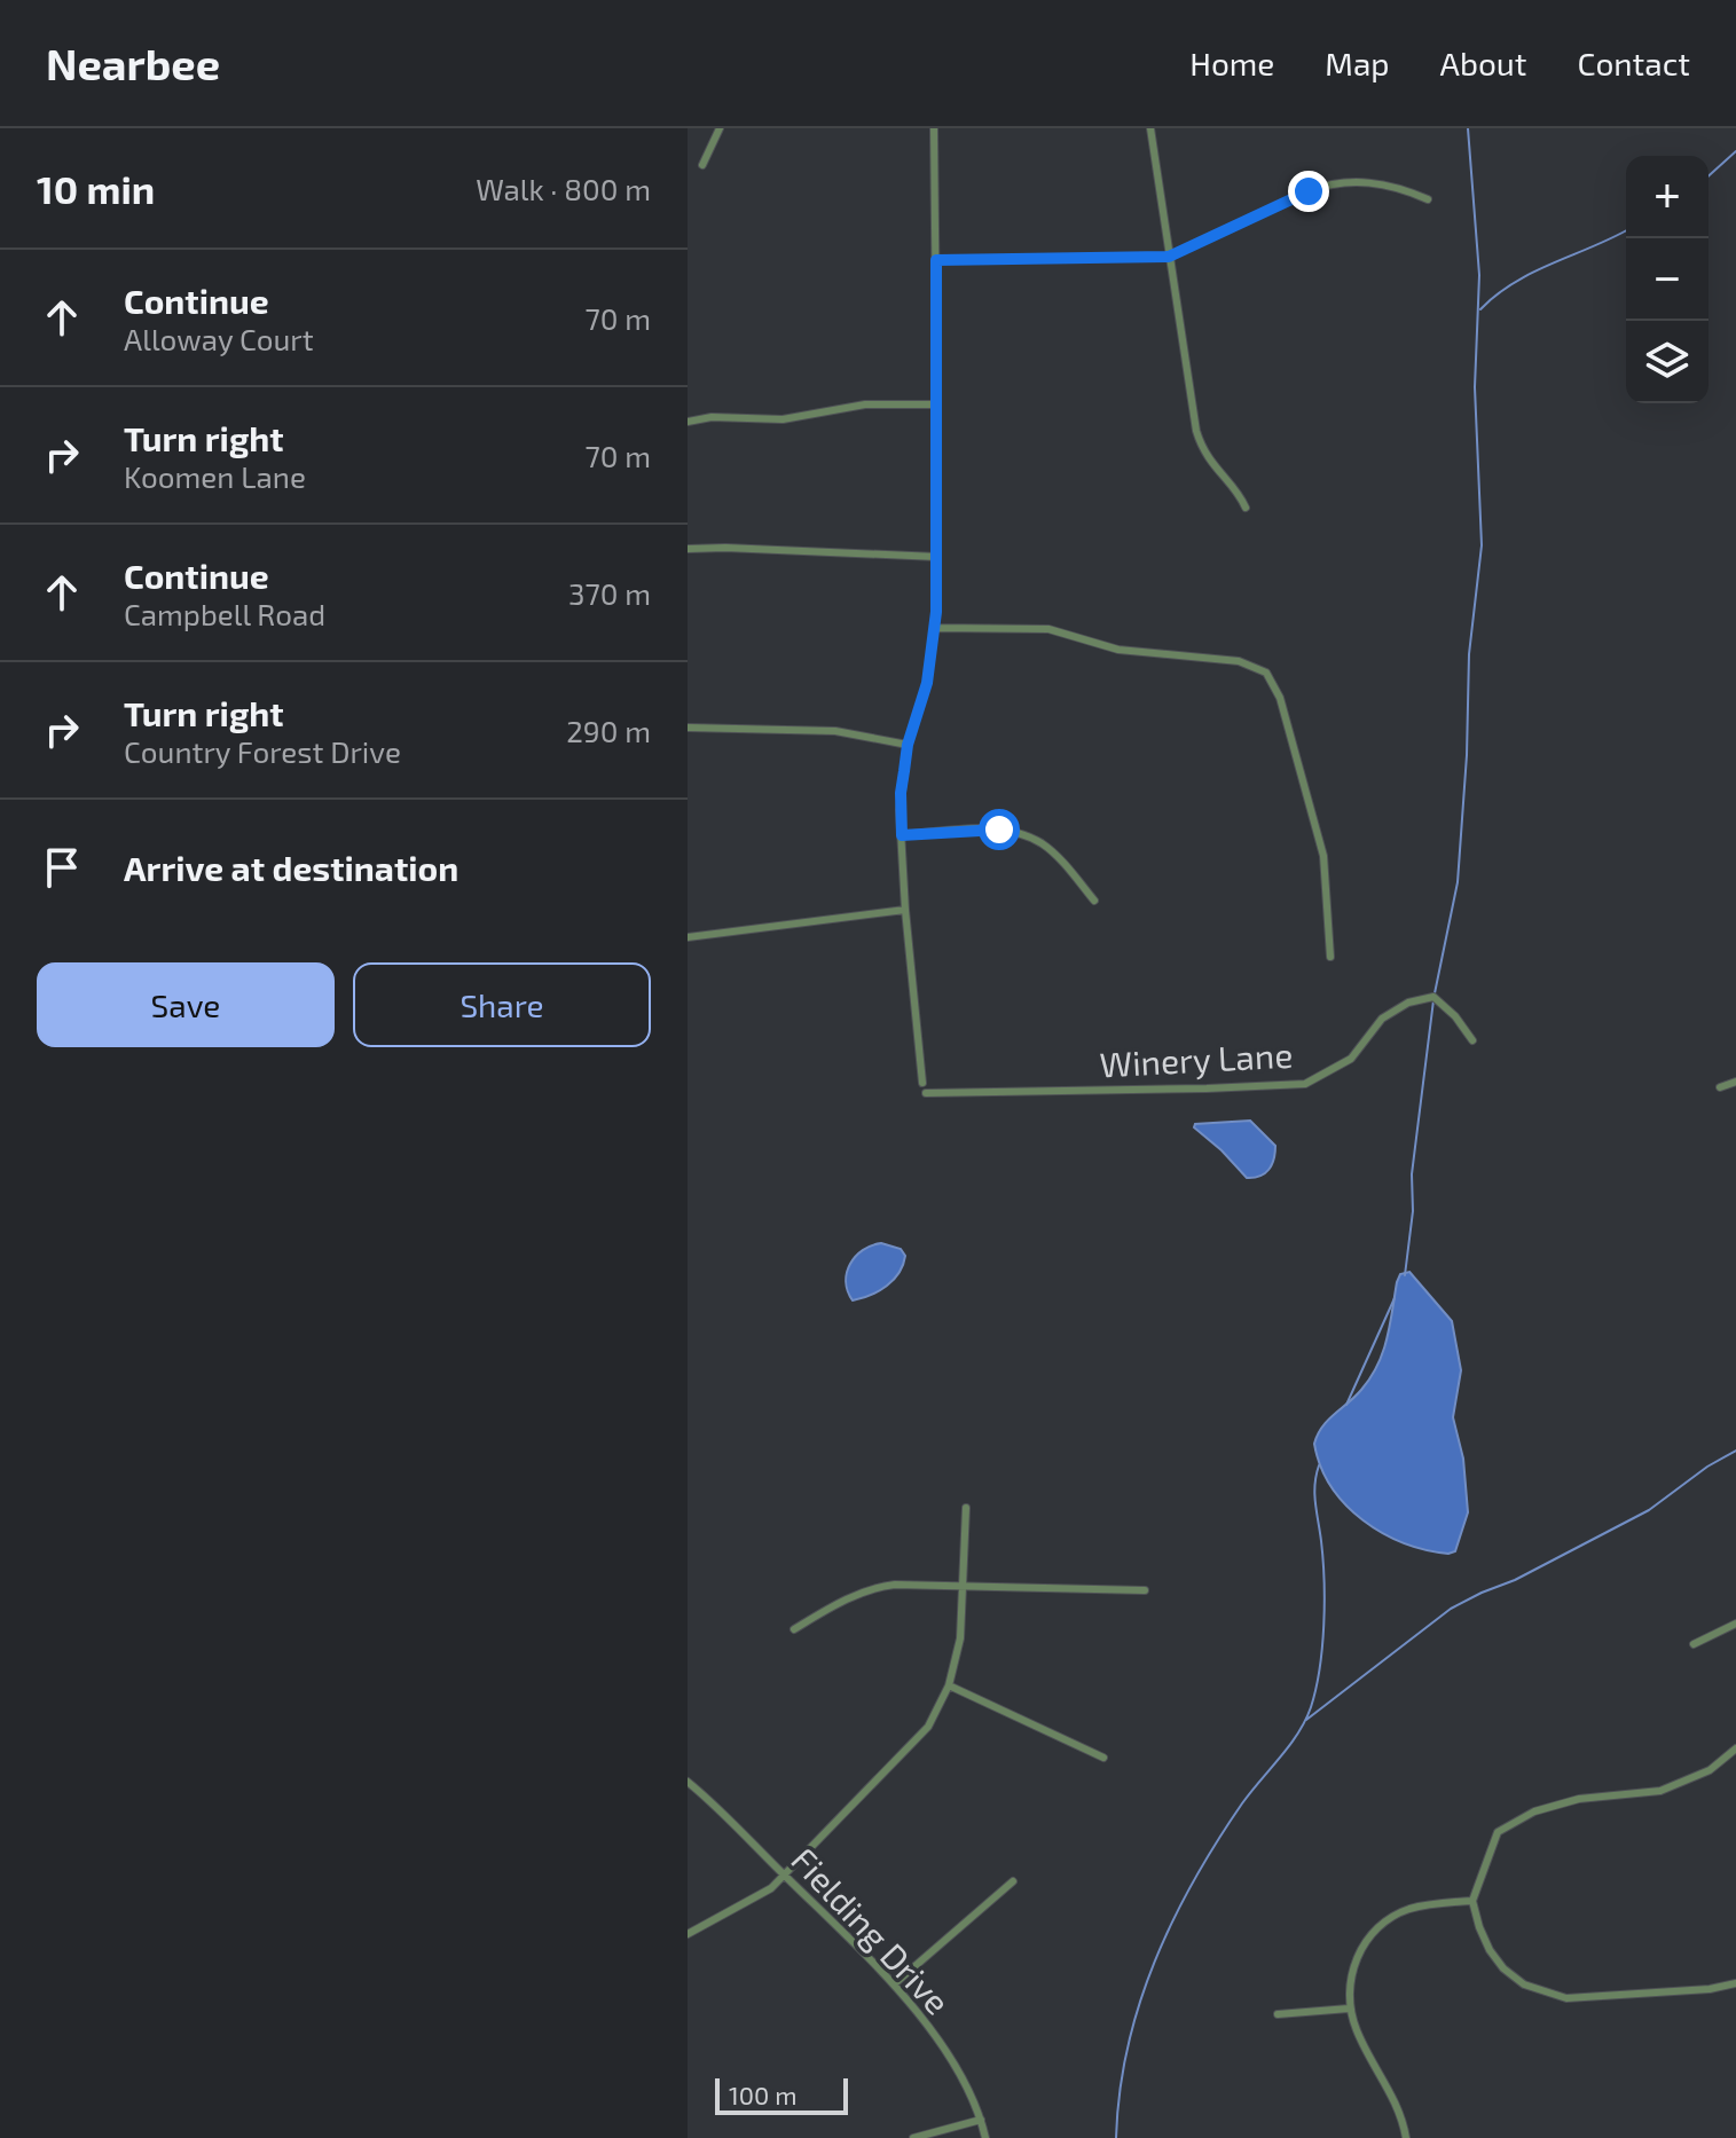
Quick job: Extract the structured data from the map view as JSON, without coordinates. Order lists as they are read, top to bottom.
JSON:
{
  "streets": {
    "street": ["Winery Lane", "Fielding Drive"]
  },
  "scale_bar": "100 m",
  "page": {
    "header": "Nearbee",
    "nav": [
      "Home",
      "Map",
      "About",
      "Contact"
    ],
    "heading": ["10 min", "Walk · 800 m"],
    "map_buttons": ["+", "−"],
    "list": [
      ["Continue", "Alloway Court", "70 m"],
      ["Turn right", "Koomen Lane", "70 m"],
      ["Continue", "Campbell Road", "370 m"],
      ["Turn right", "Country Forest Drive", "290 m"],
      "Arrive at destination"
    ],
    "buttons": ["Save", "Share"],
    "scale": "100 m"
  }
}
